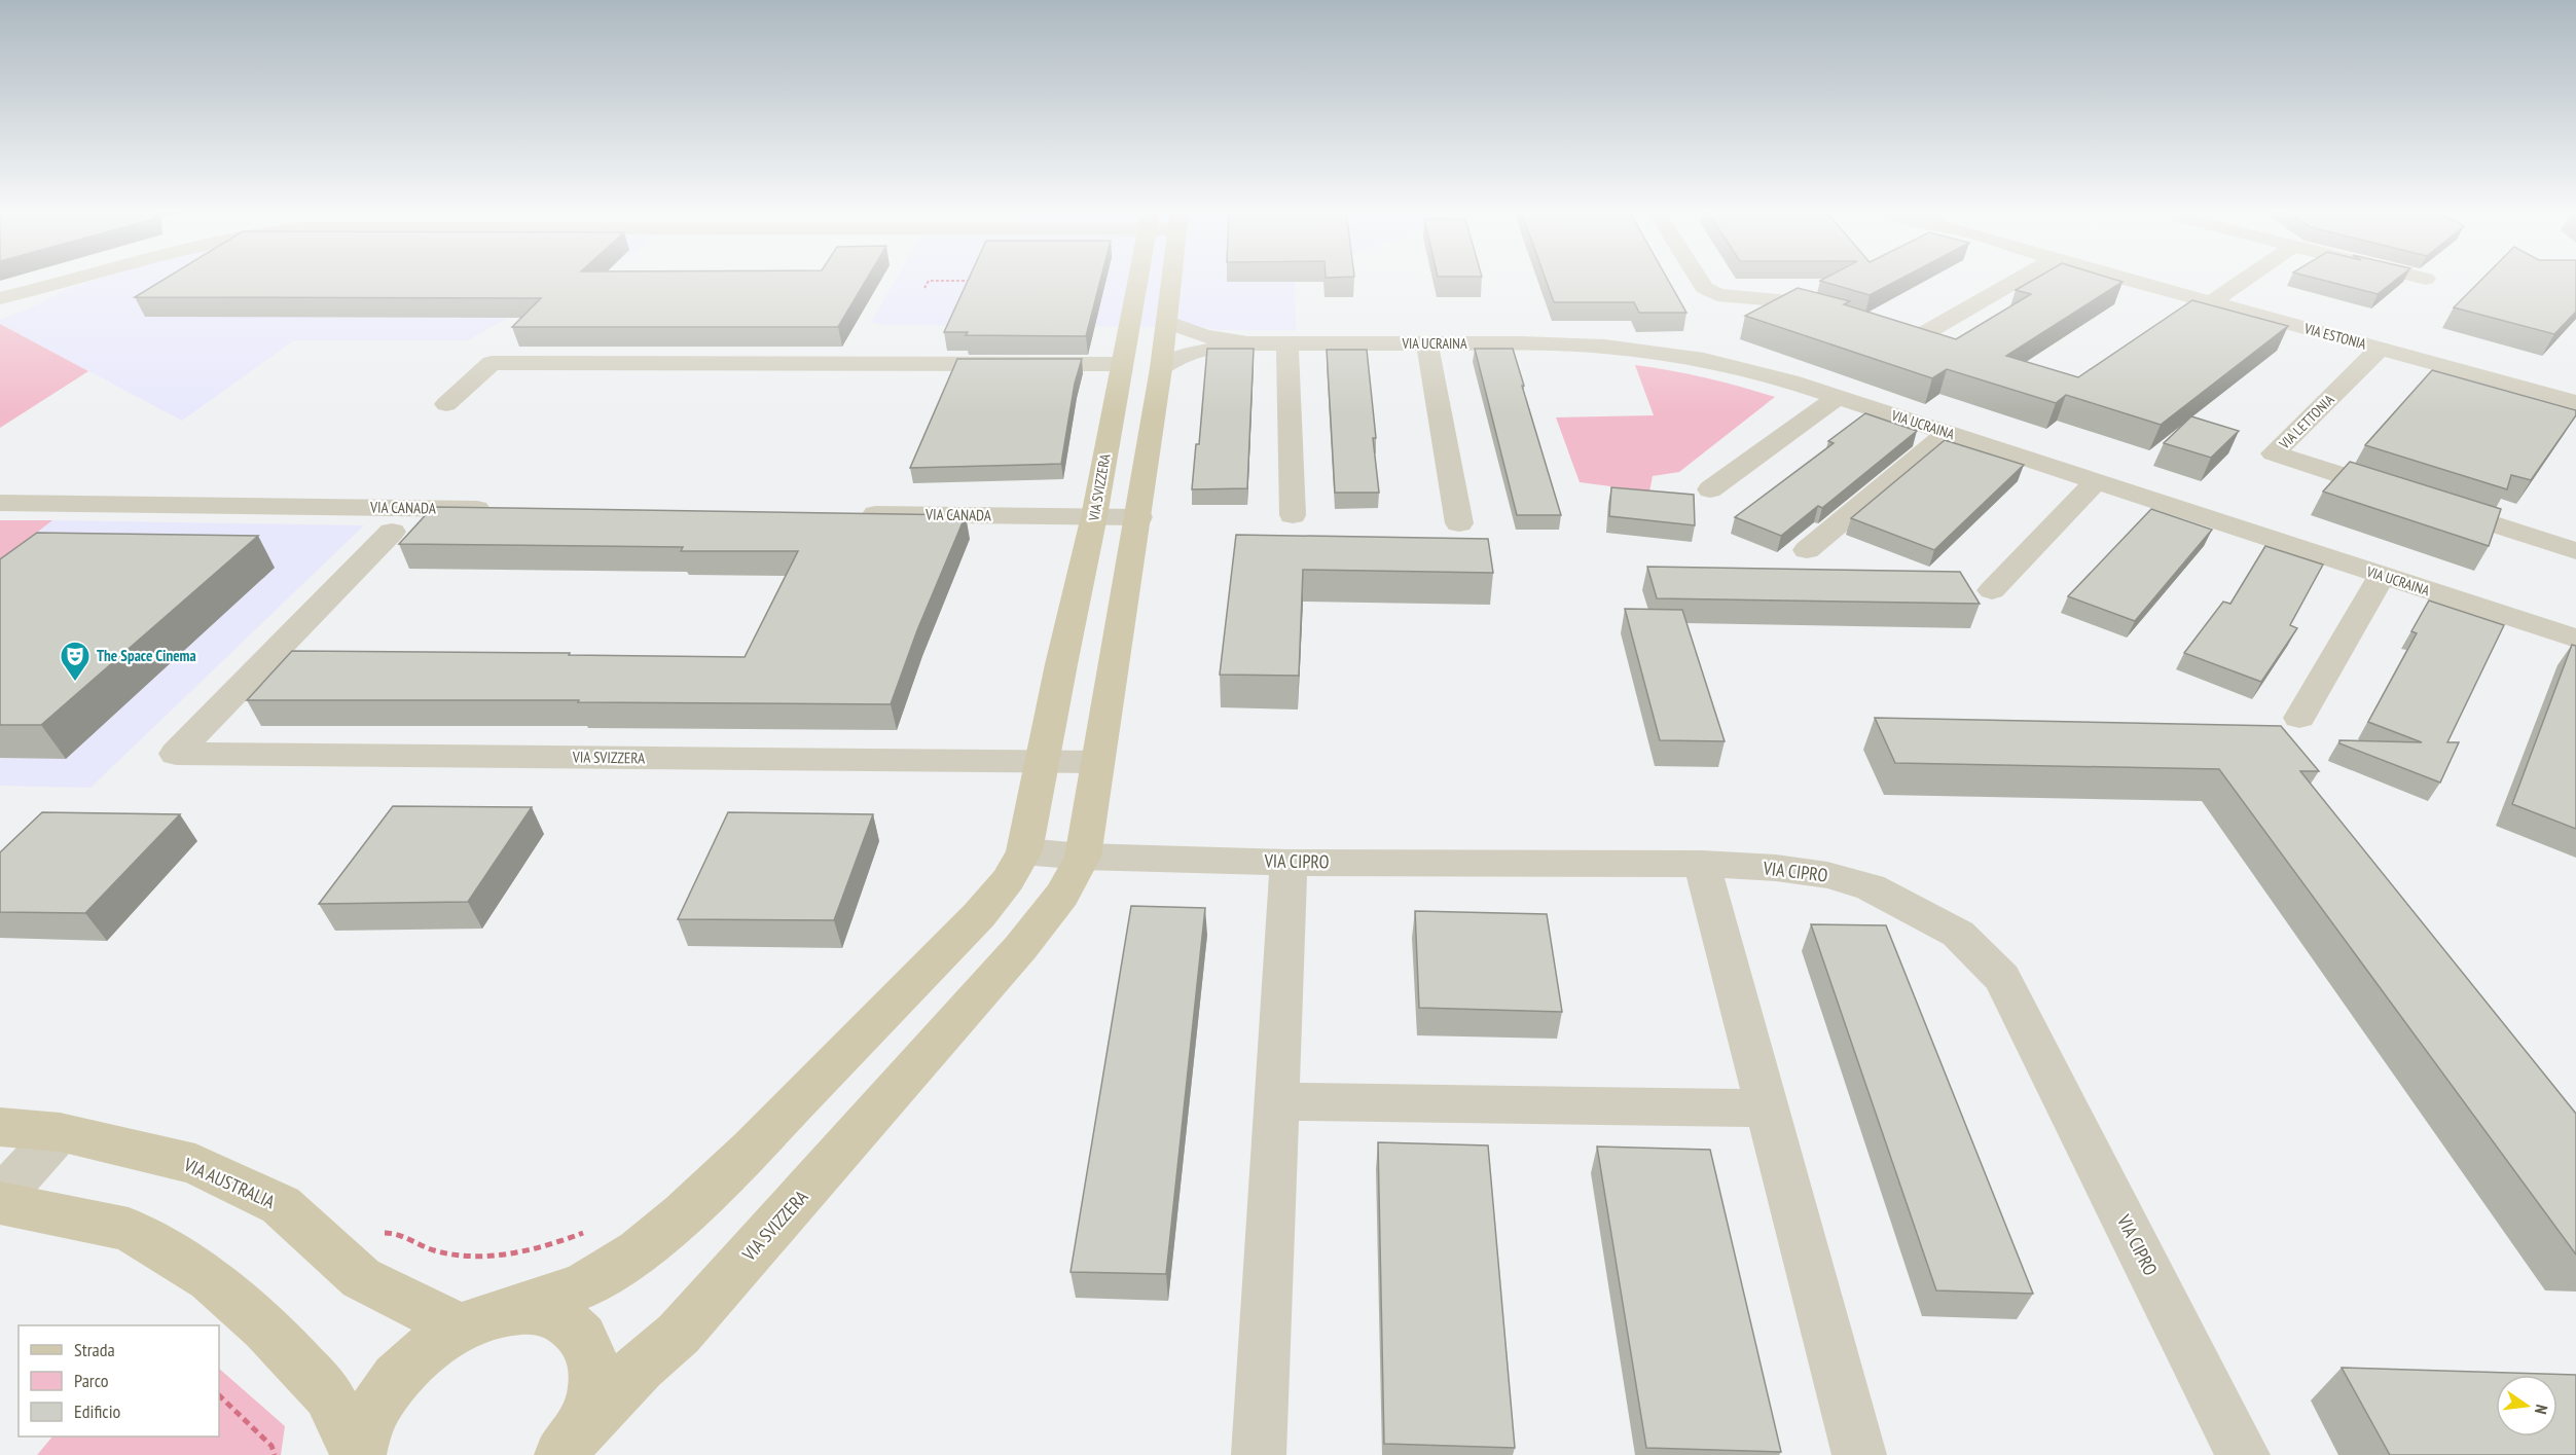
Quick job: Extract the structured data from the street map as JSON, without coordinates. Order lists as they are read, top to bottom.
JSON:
{
  "streets": {
    "main road": ["VIA SVIZZERA", "VIA AUSTRALIA"],
    "street": [
      "VIA ESTONIA",
      "VIA UCRAINA",
      "VIA LETTONIA",
      "VIA CANADA",
      "VIA CIPRO"
    ]
  },
  "crossings": [
    ["VIA ESTONIA", "VIA LETTONIA"],
    ["VIA UCRAINA", "VIA SVIZZERA"],
    ["VIA SVIZZERA", "VIA CANADA"],
    ["VIA SVIZZERA", "VIA CIPRO"],
    ["VIA SVIZZERA", "VIA AUSTRALIA"]
  ],
  "places": {
    "theatre": ["The Space Cinema"]
  },
  "legend": ["Strada", "Parco", "Edificio"],
  "north": "right"
}
